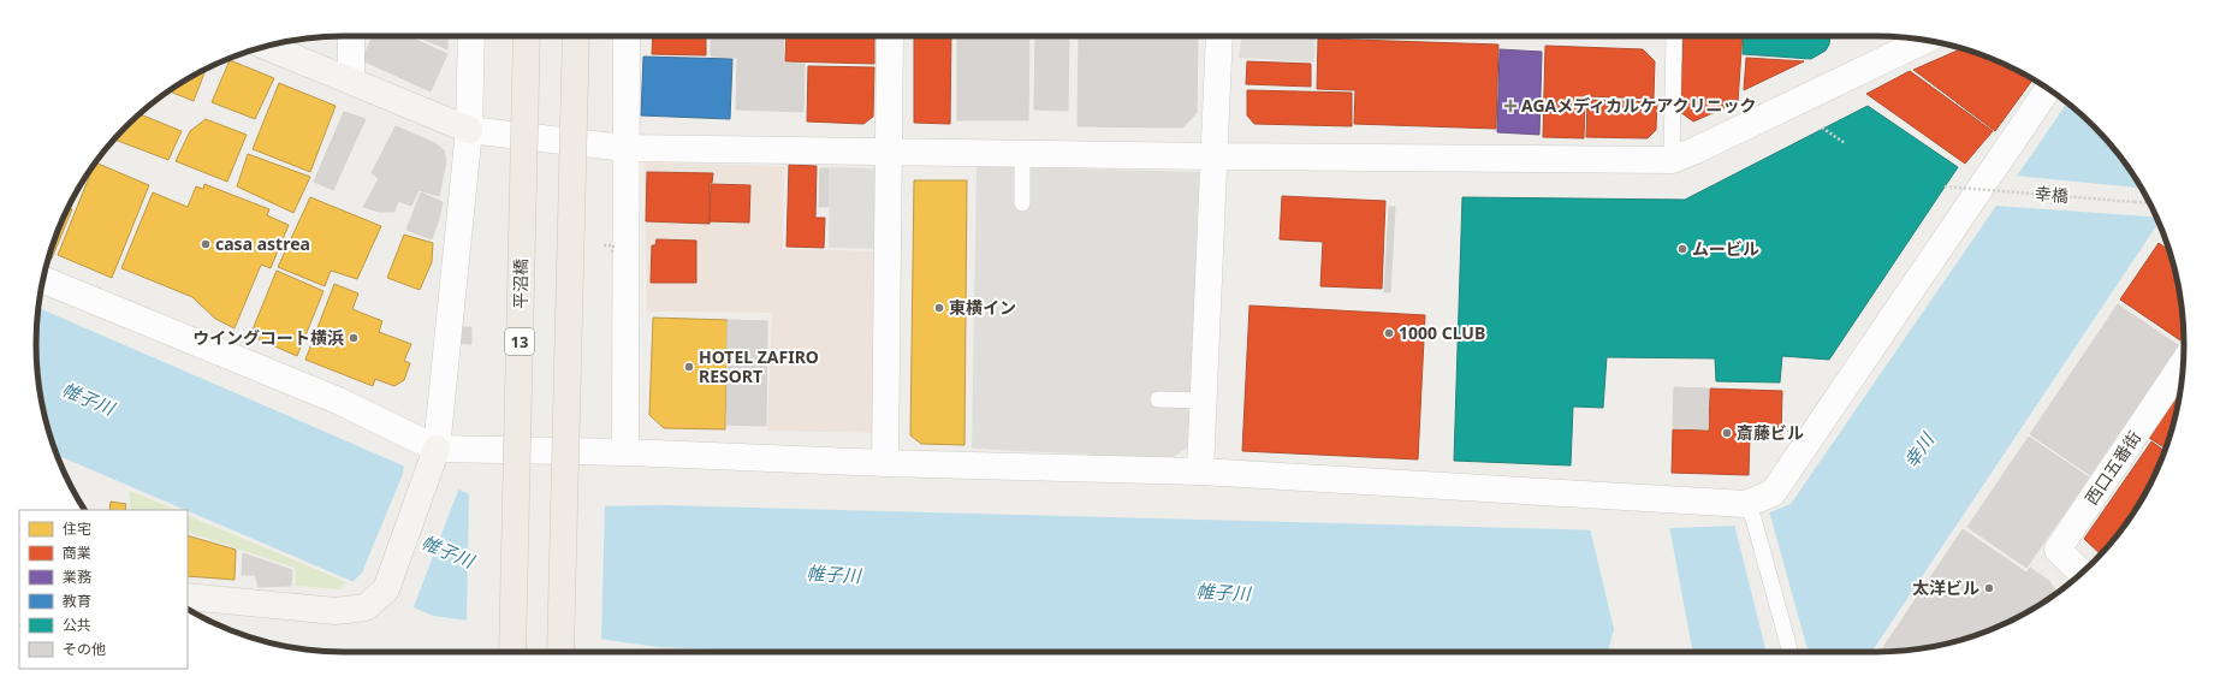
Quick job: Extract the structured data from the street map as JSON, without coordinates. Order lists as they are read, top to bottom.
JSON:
{
  "streets": {
    "main road": ["平沼橋", "13"],
    "street": ["西口五番街"],
    "path": ["幸橋"]
  },
  "water": ["帷子川", "幸川"],
  "places": {
    "health": ["AGAメディカルケアクリニック"],
    "other": [
      "casa astrea",
      "ムービル",
      "東横イン",
      "1000 CLUB",
      "ウイングコート横浜",
      "HOTEL ZAFIRO RESORT",
      "斎藤ビル",
      "太洋ビル"
    ]
  },
  "legend": [
    "住宅",
    "商業",
    "業務",
    "教育",
    "公共",
    "その他"
  ]
}
